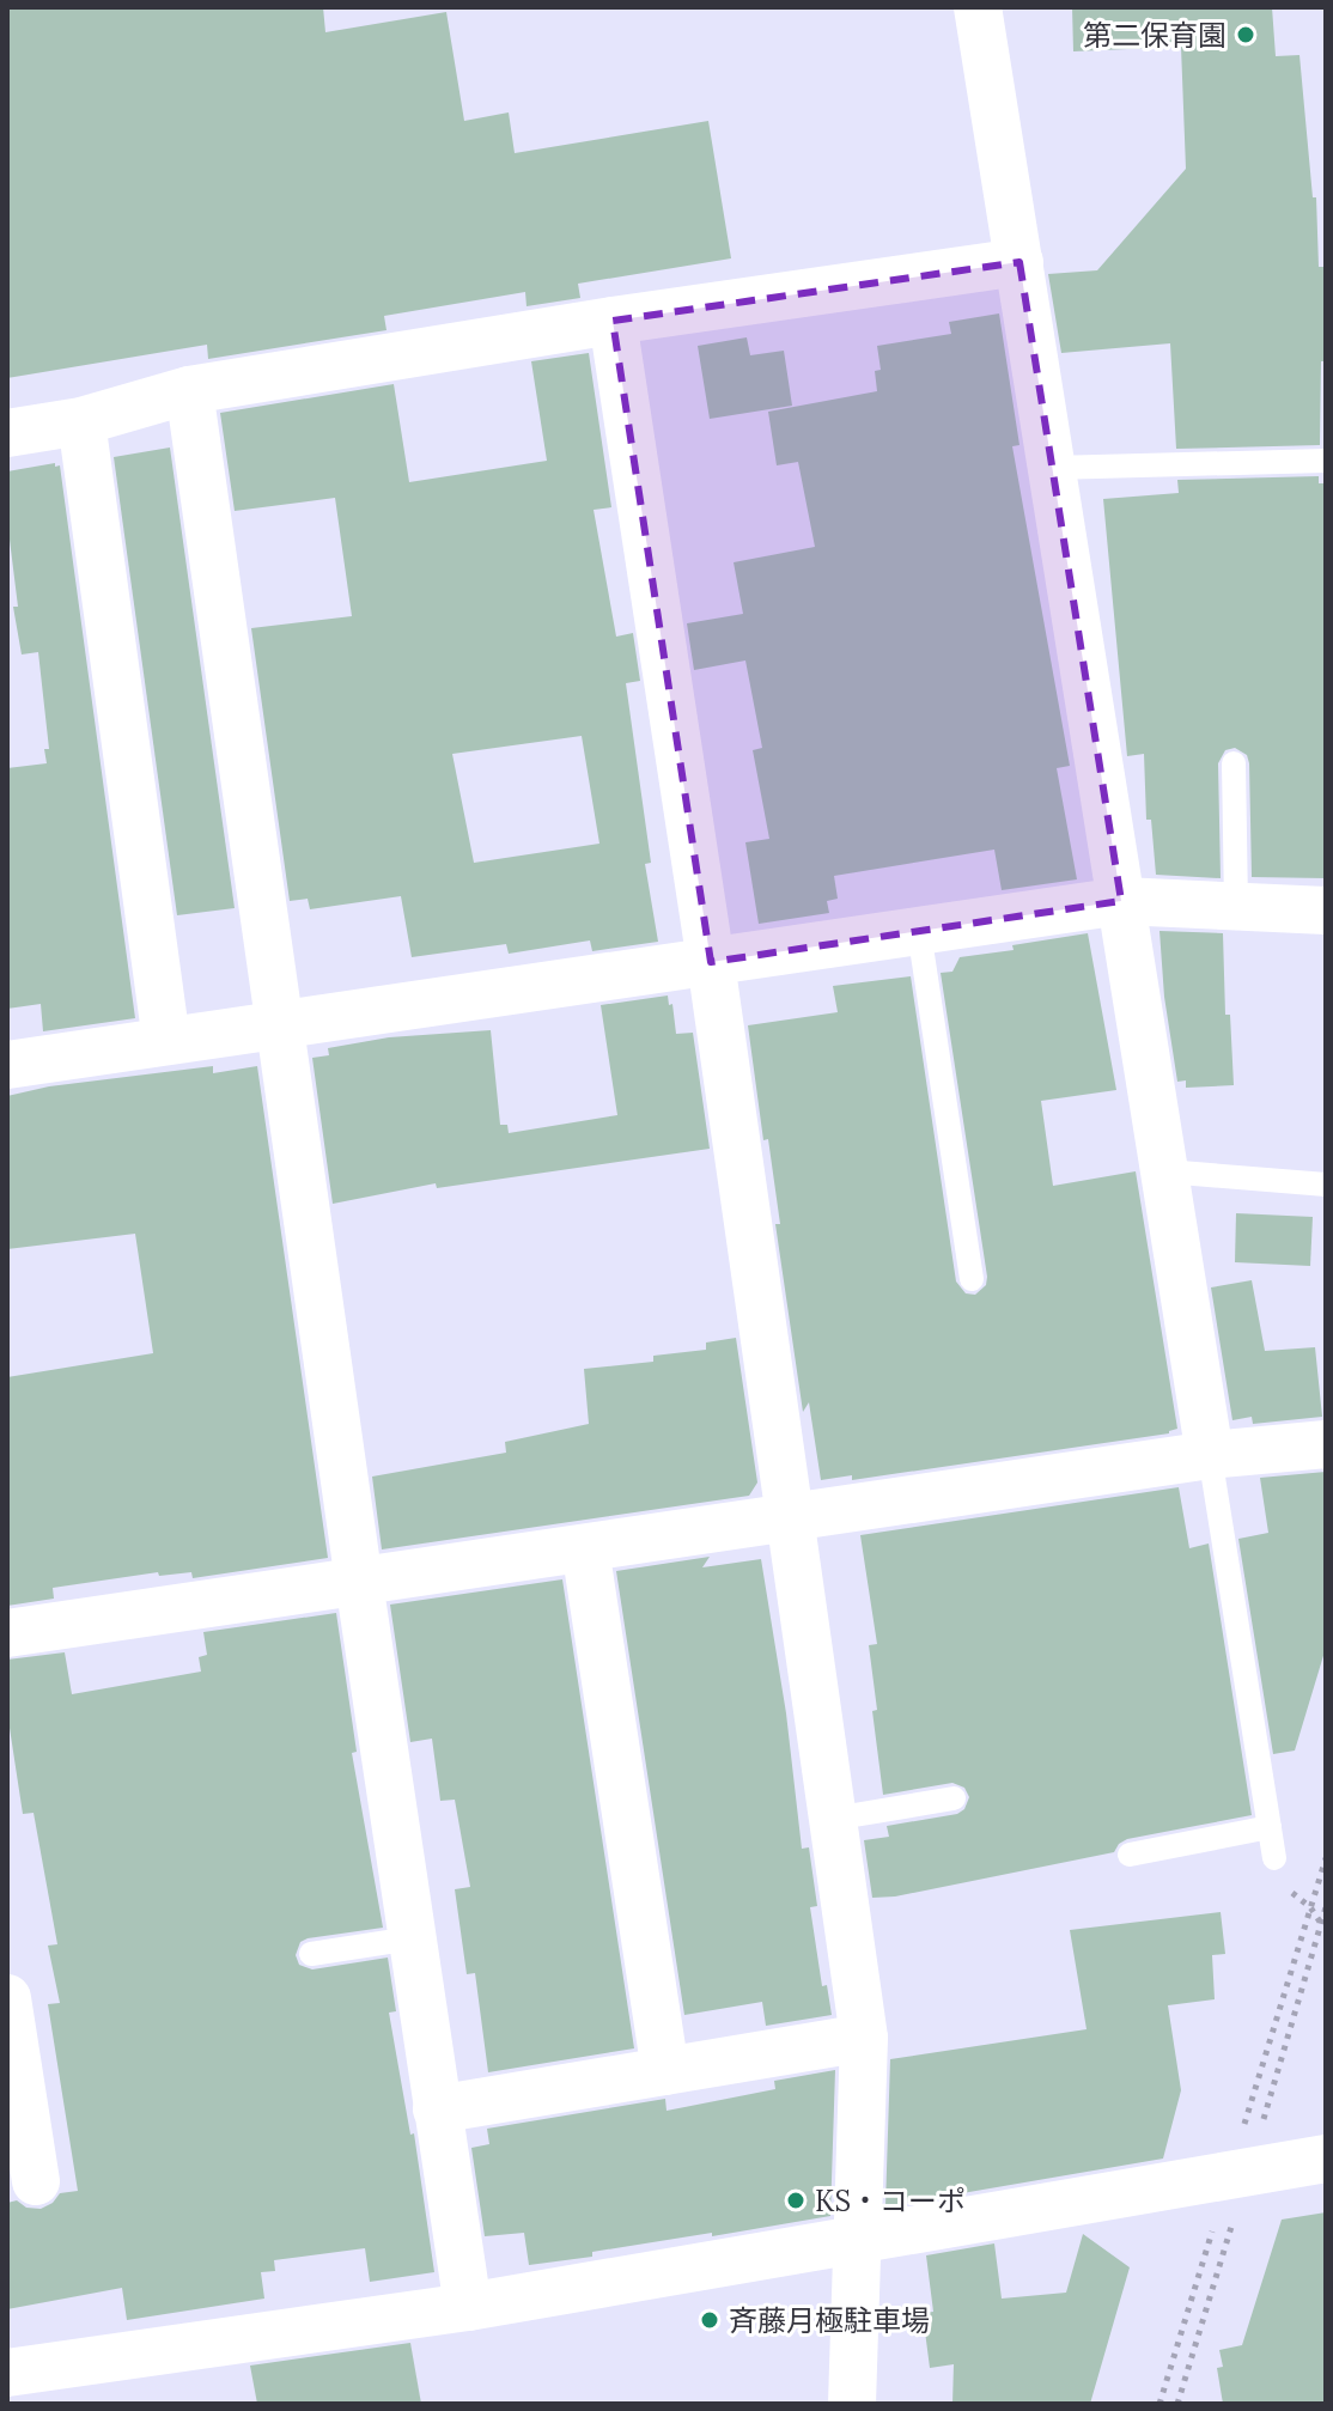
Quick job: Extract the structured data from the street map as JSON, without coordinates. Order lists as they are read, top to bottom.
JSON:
{
  "places": ["第二保育園", "KS・コーポ", "斉藤月極駐車場"]
}
